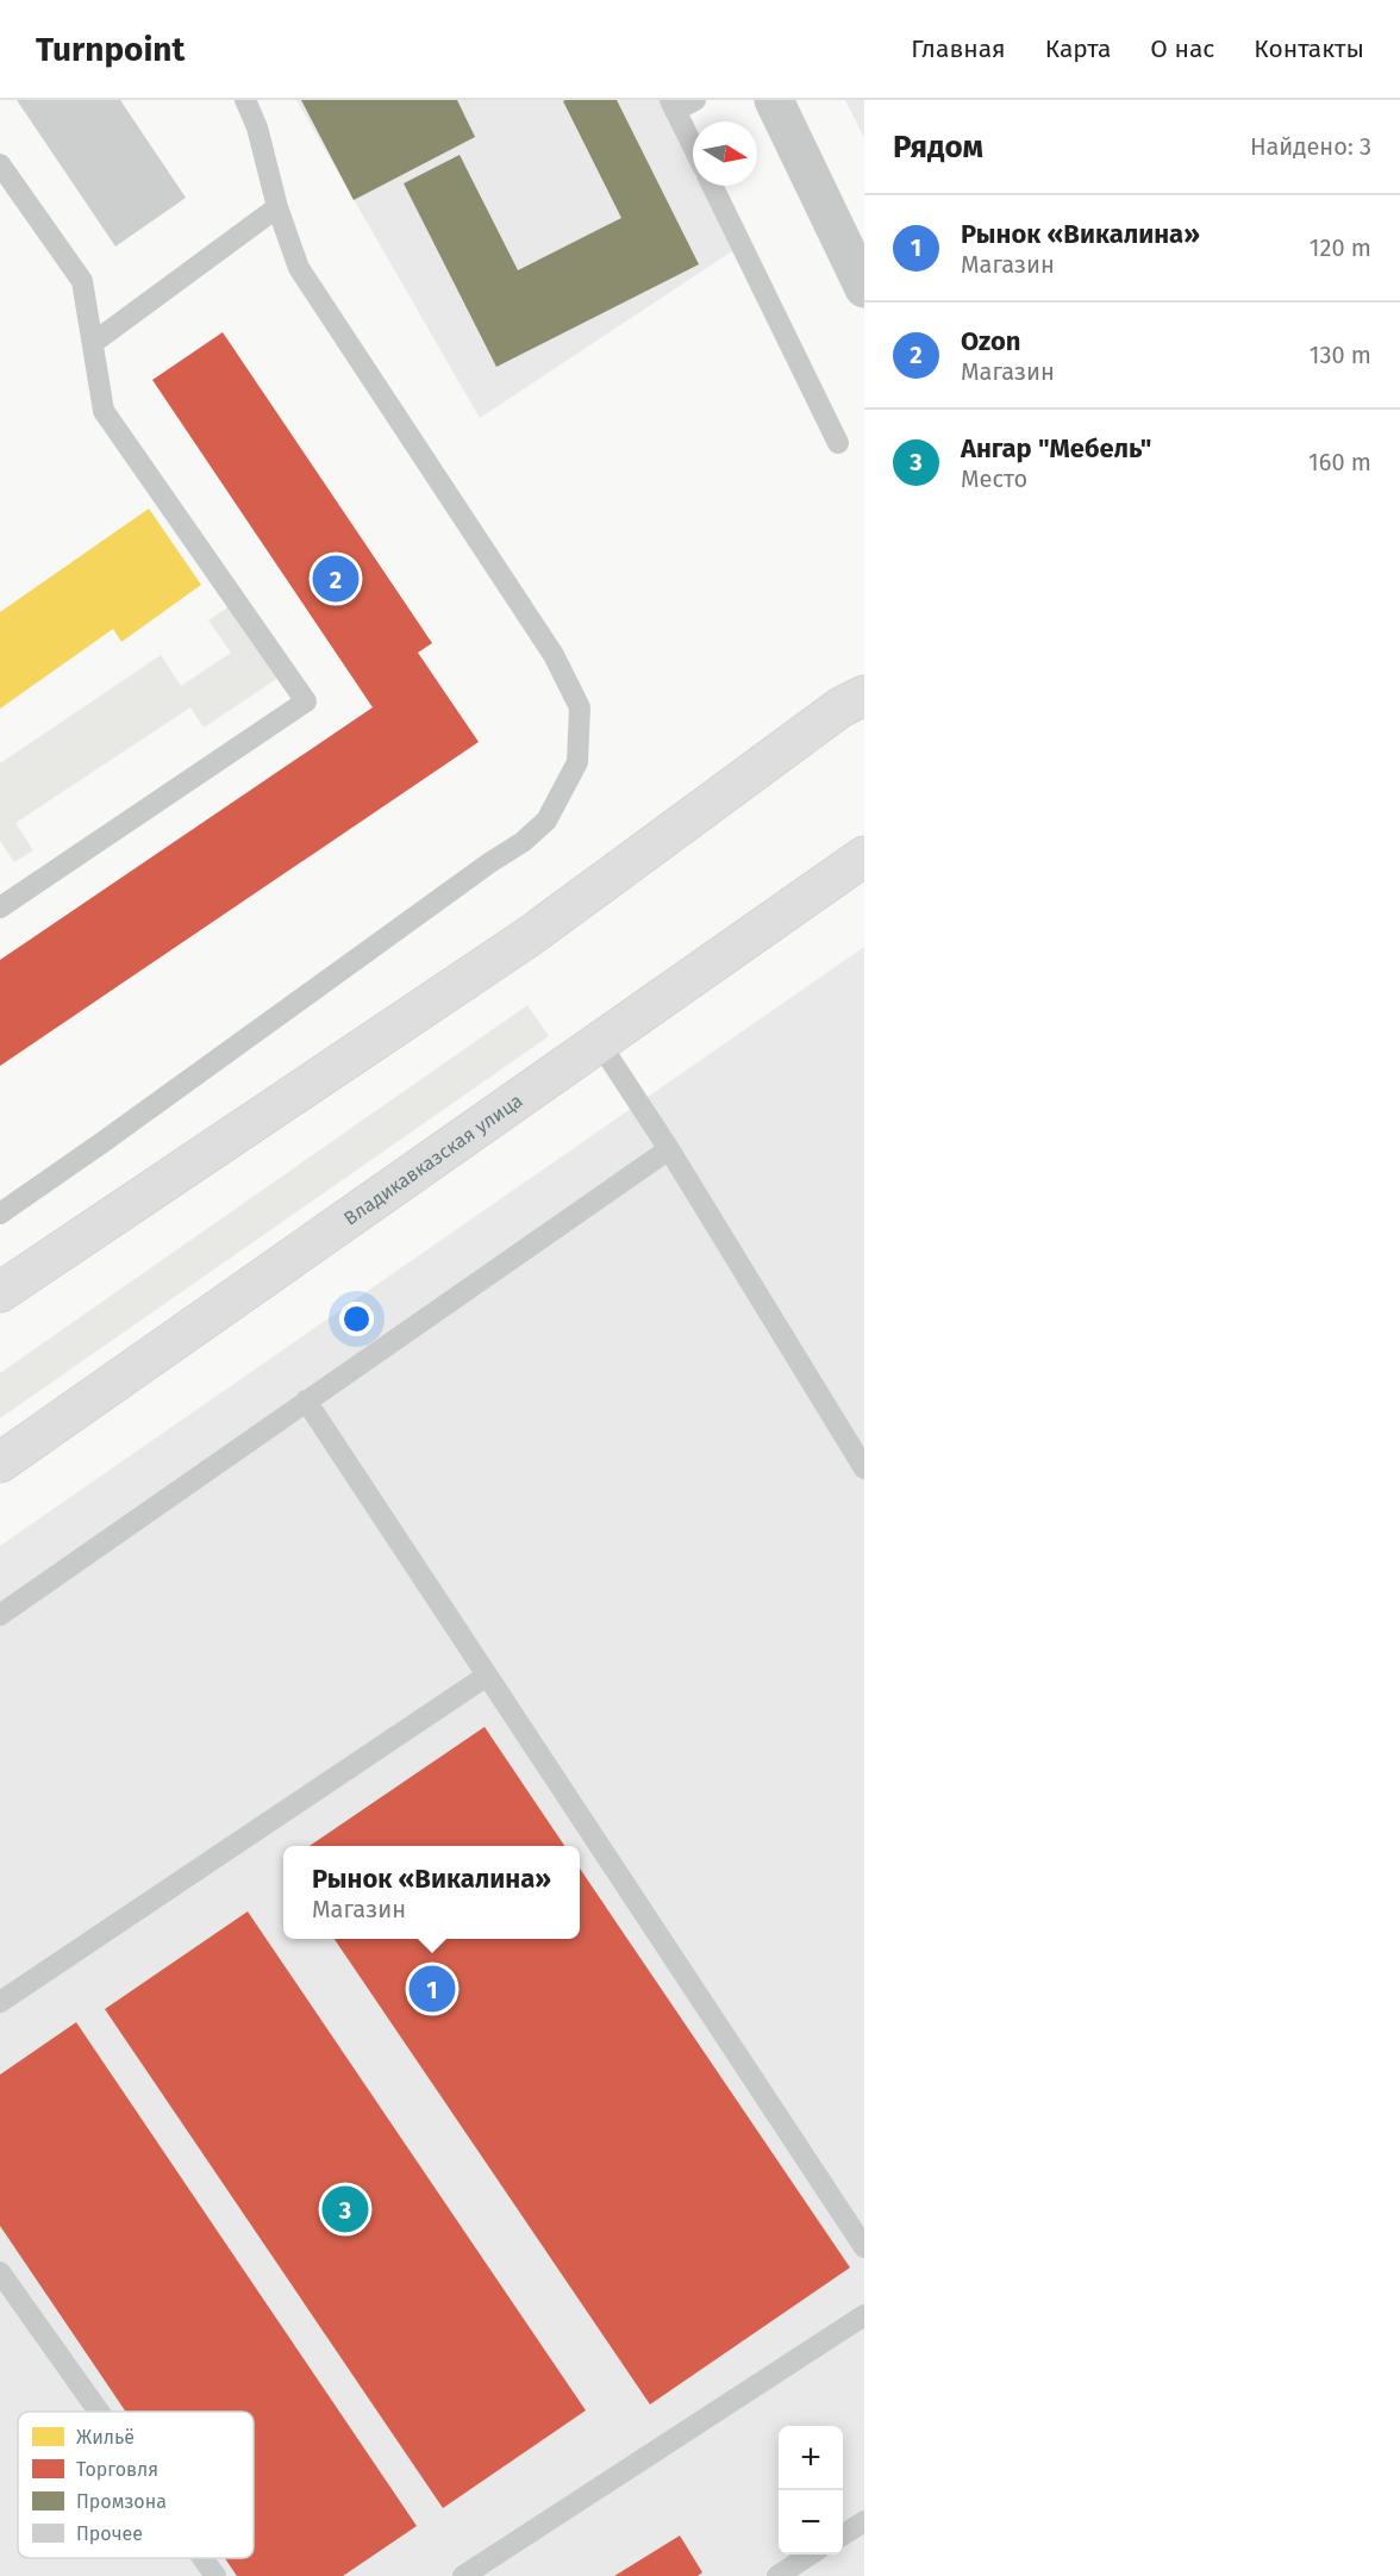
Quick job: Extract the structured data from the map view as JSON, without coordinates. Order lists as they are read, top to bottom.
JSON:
{
  "streets": {
    "main road": ["Владикавказская улица"]
  },
  "legend": [
    "Жильё",
    "Торговля",
    "Промзона",
    "Прочее"
  ],
  "north": "right",
  "page": {
    "header": "Turnpoint",
    "nav": [
      "Главная",
      "Карта",
      "О нас",
      "Контакты"
    ],
    "heading": ["Рядом", "Найдено: 3"],
    "list": [
      {
        "mark": "1",
        "name": "Рынок «Викалина»",
        "note": "Магазин",
        "value": "120 m"
      },
      {
        "mark": "2",
        "name": "Ozon",
        "note": "Магазин",
        "value": "130 m"
      },
      {
        "mark": "3",
        "name": "Ангар \"Мебель\"",
        "note": "Место",
        "value": "160 m"
      }
    ],
    "pins": ["2", "1", "3"],
    "popup": ["Рынок «Викалина»", "Магазин"],
    "map_buttons": ["+", "−"]
  }
}
